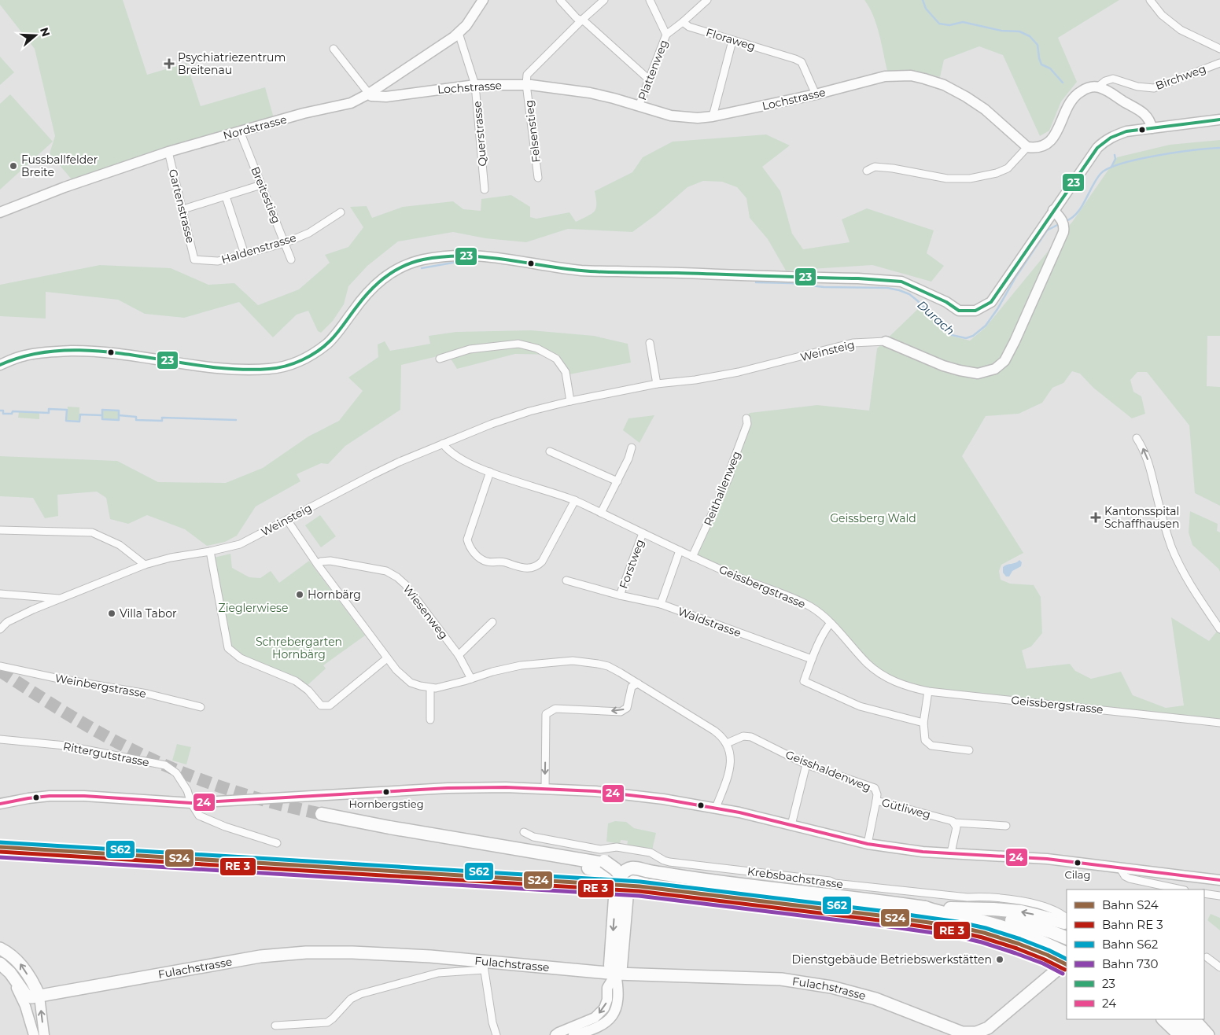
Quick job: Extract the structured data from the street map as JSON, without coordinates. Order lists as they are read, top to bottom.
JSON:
{
  "streets": {
    "main road": ["Fulachstrasse"],
    "street": [
      "Floraweg",
      "Plattenweg",
      "Birchweg",
      "Lochstrasse",
      "Nordstrasse",
      "Felsenstieg",
      "Querstrasse",
      "Breitestieg",
      "Gartenstrasse",
      "Haldenstrasse",
      "Weinsteig",
      "Reithallenweg",
      "Forstweg",
      "Geissbergstrasse",
      "Wiesenweg",
      "Waldstrasse",
      "Weinbergstrasse",
      "Rittergutstrasse",
      "Geisshaldenweg",
      "Gütliweg",
      "Krebsbachstrasse"
    ]
  },
  "crossings": [
    ["Floraweg", "Lochstrasse"],
    ["Plattenweg", "Lochstrasse"],
    ["Lochstrasse", "Nordstrasse"],
    ["Lochstrasse", "Felsenstieg"],
    ["Lochstrasse", "Querstrasse"],
    ["Nordstrasse", "Querstrasse"],
    ["Nordstrasse", "Breitestieg"],
    ["Nordstrasse", "Gartenstrasse"],
    ["Breitestieg", "Haldenstrasse"],
    ["Gartenstrasse", "Haldenstrasse"],
    ["Weinsteig", "Geissbergstrasse"],
    ["Reithallenweg", "Geissbergstrasse"],
    ["Forstweg", "Geissbergstrasse"],
    ["Forstweg", "Waldstrasse"],
    ["Geisshaldenweg", "Gütliweg"]
  ],
  "water": ["Durach"],
  "parks": ["Geissberg Wald", "Zieglerwiese", "Schrebergarten Hornbärg"],
  "places": {
    "health": ["Psychiatriezentrum Breitenau", "Kantonsspital Schaffhausen"],
    "other": [
      "Fussballfelder Breite",
      "Hornbärg",
      "Villa Tabor",
      "Hornbergstieg",
      "Cilag",
      "Dienstgebäude Betriebswerkstätten"
    ]
  },
  "lines": [
    "transit line 23",
    "transit line 24",
    "rail line S62",
    "rail line S24",
    "rail line 730"
  ],
  "legend": [
    "Bahn S24",
    "Bahn RE 3",
    "Bahn S62",
    "Bahn 730",
    "23",
    "24"
  ],
  "north": "right"
}
